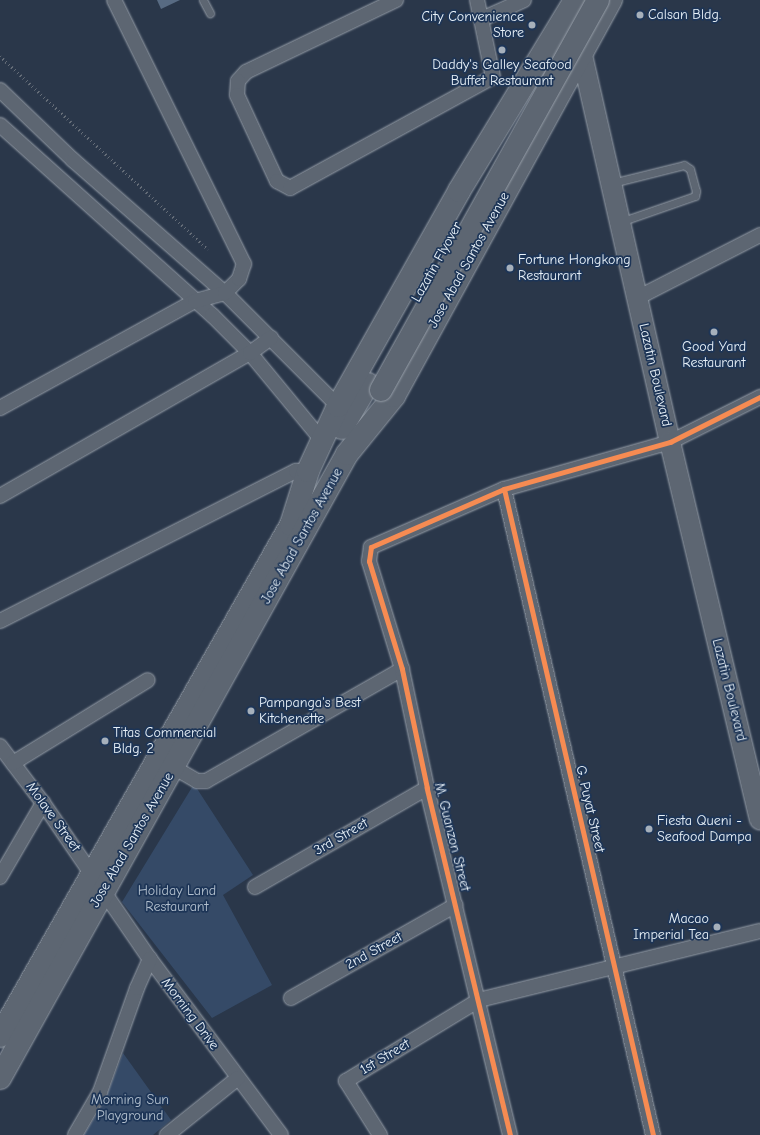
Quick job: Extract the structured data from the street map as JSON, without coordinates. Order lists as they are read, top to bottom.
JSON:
{
  "streets": {
    "highway": ["Jose Abad Santos Avenue", "Lazatin Flyover"],
    "main road": ["Lazatin Boulevard"],
    "street": [
      "G. Puyat Street",
      "Molave Street",
      "3rd Street",
      "M. Guanzon Street",
      "2nd Street",
      "Morning Drive",
      "1st Street"
    ]
  },
  "crossings": [
    ["Jose Abad Santos Avenue", "Lazatin Flyover"],
    ["Jose Abad Santos Avenue", "Lazatin Boulevard"],
    ["Jose Abad Santos Avenue", "Molave Street"],
    ["Jose Abad Santos Avenue", "Morning Drive"],
    ["Lazatin Flyover", "Lazatin Boulevard"],
    ["G. Puyat Street", "M. Guanzon Street"],
    ["Molave Street", "Morning Drive"],
    ["3rd Street", "M. Guanzon Street"],
    ["M. Guanzon Street", "2nd Street"],
    ["M. Guanzon Street", "1st Street"]
  ],
  "parks": ["Holiday Land Restaurant", "Morning Sun Playground"],
  "places": [
    "Calsan Bldg.",
    "City Convenience Store",
    "Daddy's Galley Seafood Buffet Restaurant",
    "Fortune Hongkong Restaurant",
    "Good Yard Restaurant",
    "Pampanga's Best Kitchenette",
    "Titas Commercial Bldg. 2",
    "Fiesta Queni - Seafood Dampa",
    "Macao Imperial Tea"
  ]
}
